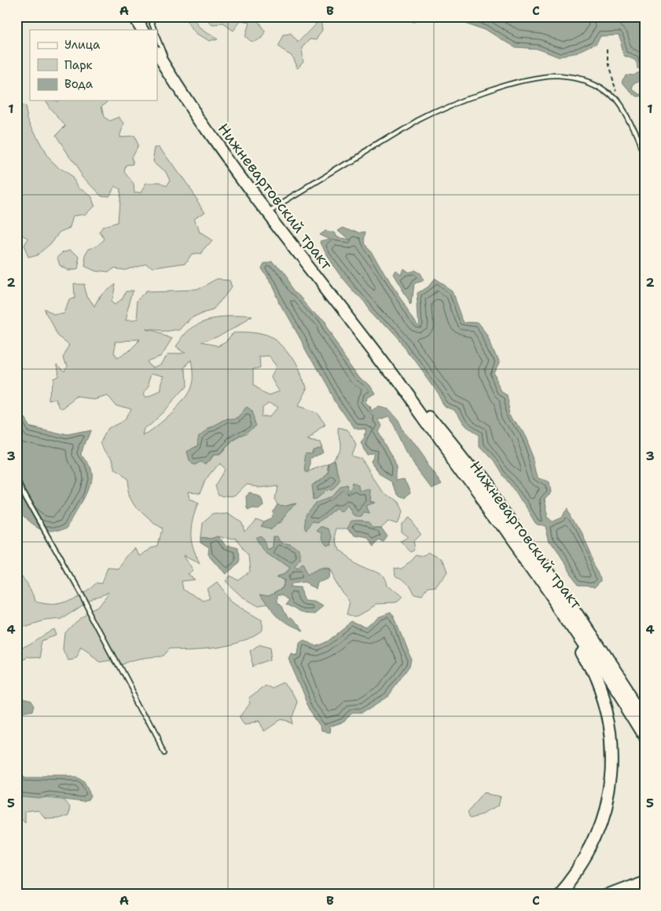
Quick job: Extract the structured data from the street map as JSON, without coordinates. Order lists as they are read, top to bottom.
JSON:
{
  "streets": {
    "main road": ["Нижневартовский тракт"]
  },
  "legend": ["Улица", "Парк", "Вода"],
  "grid": {
    "columns": ["A", "B", "C"],
    "rows": [
      "1",
      "2",
      "3",
      "4",
      "5"
    ]
  }
}
